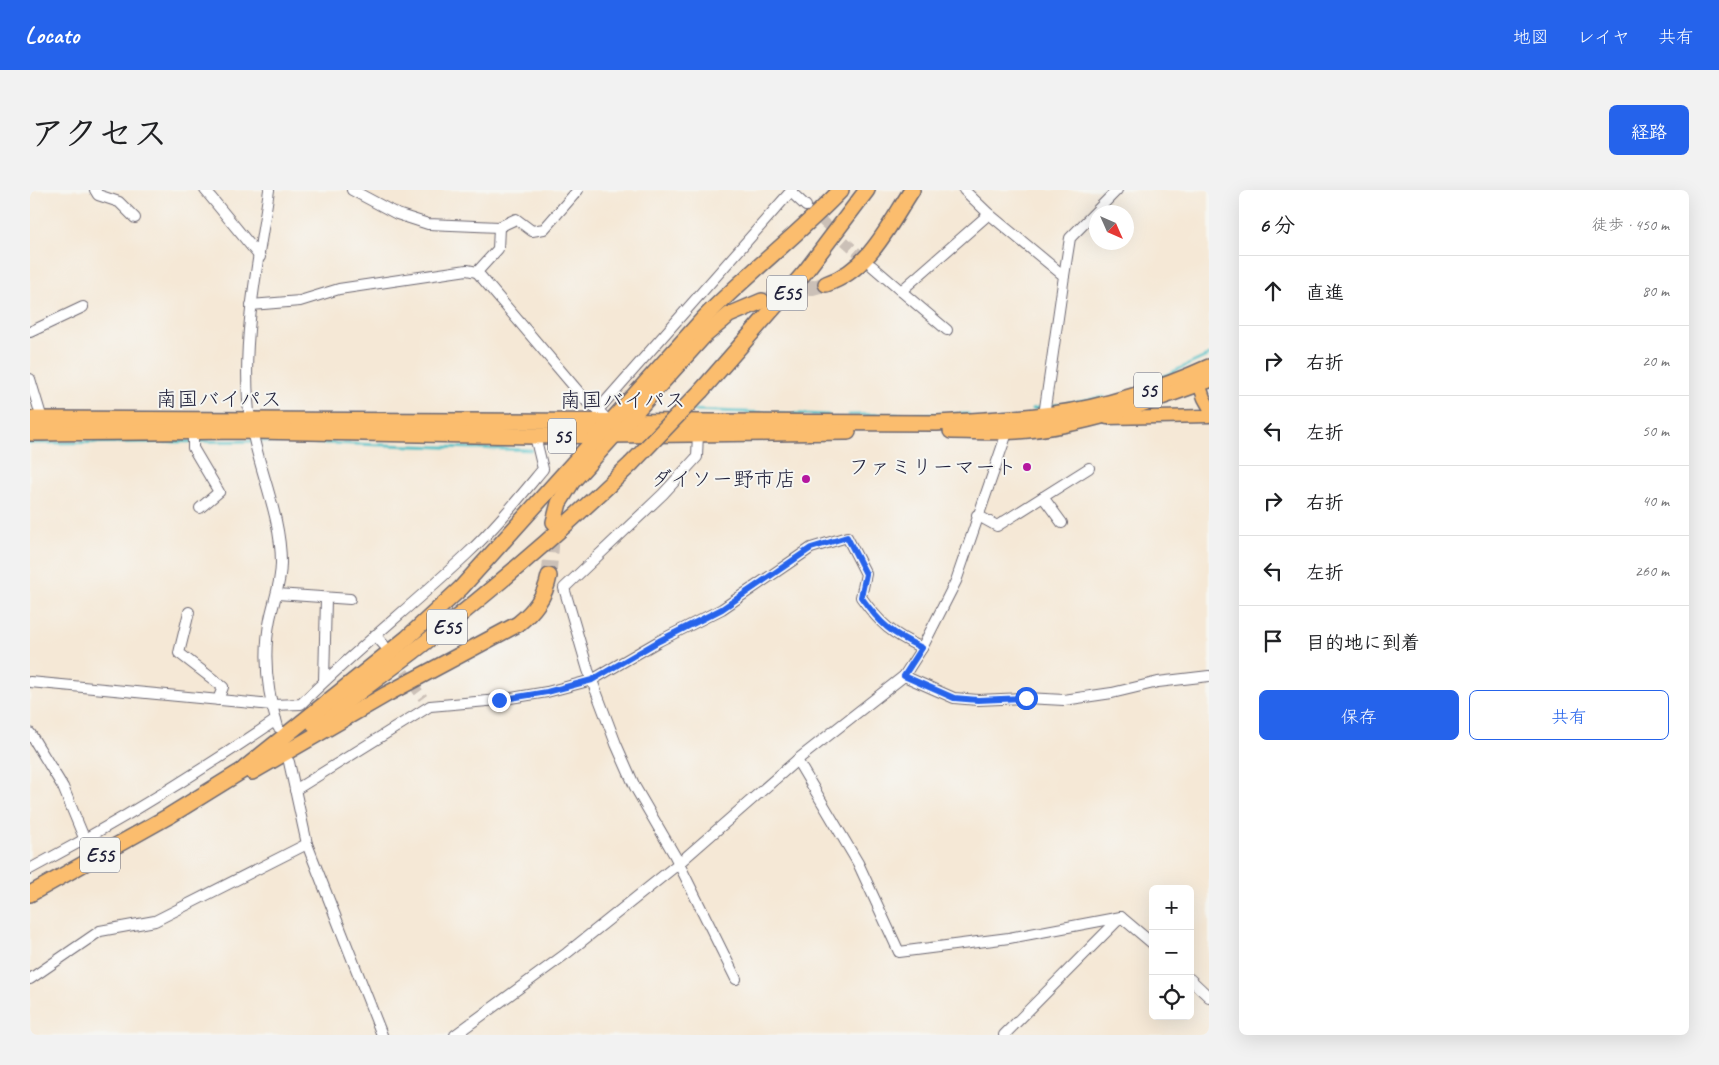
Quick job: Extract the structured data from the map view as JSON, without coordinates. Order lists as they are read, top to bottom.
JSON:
{
  "streets": {
    "highway": ["E55", "55", "南国バイパス"]
  },
  "places": ["ファミリーマート", "ダイソー野市店"],
  "north": "bottom right",
  "page": {
    "header": "Locato",
    "nav": ["地図", "レイヤ", "共有"],
    "title": "アクセス",
    "buttons": [
      "経路",
      ["保存", "共有"]
    ],
    "heading": ["6 分", "徒歩 · 450 m"],
    "list": [
      ["直進", "80 m"],
      ["右折", "20 m"],
      ["左折", "50 m"],
      ["右折", "40 m"],
      ["左折", "260 m"],
      "目的地に到着"
    ],
    "map_buttons": ["+", "−"]
  }
}
